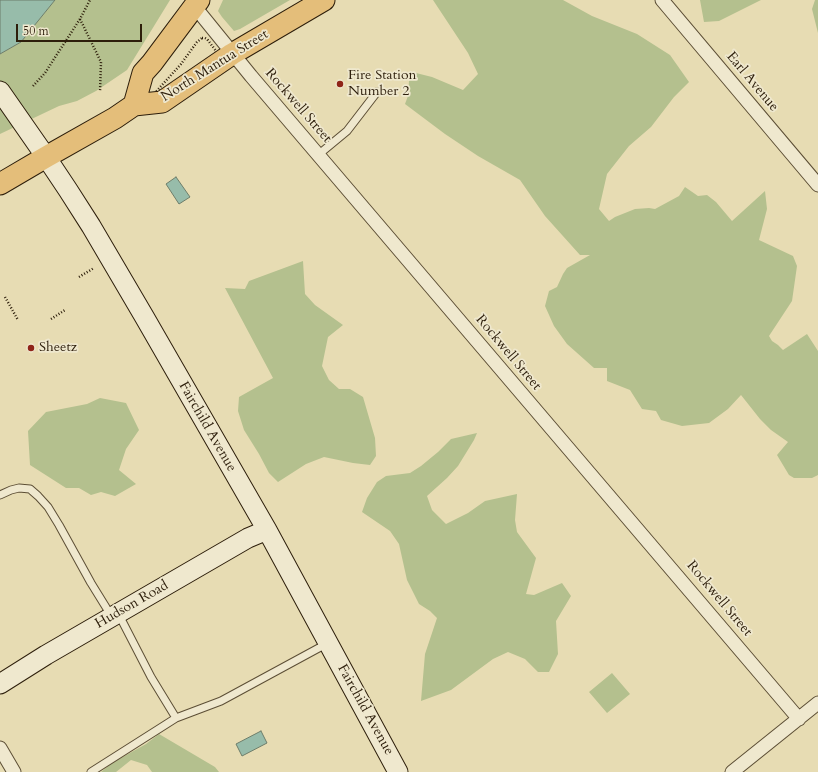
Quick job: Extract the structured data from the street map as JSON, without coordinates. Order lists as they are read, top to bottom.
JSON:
{
  "streets": {
    "main road": ["North Mantua Street", "Fairchild Avenue", "Hudson Road"],
    "street": ["Earl Avenue", "Rockwell Street"]
  },
  "crossings": [
    ["North Mantua Street", "Rockwell Street"],
    ["North Mantua Street", "Fairchild Avenue"],
    ["Fairchild Avenue", "Hudson Road"]
  ],
  "places": ["Fire Station Number 2", "Sheetz"],
  "scale_bar": "50 m"
}
